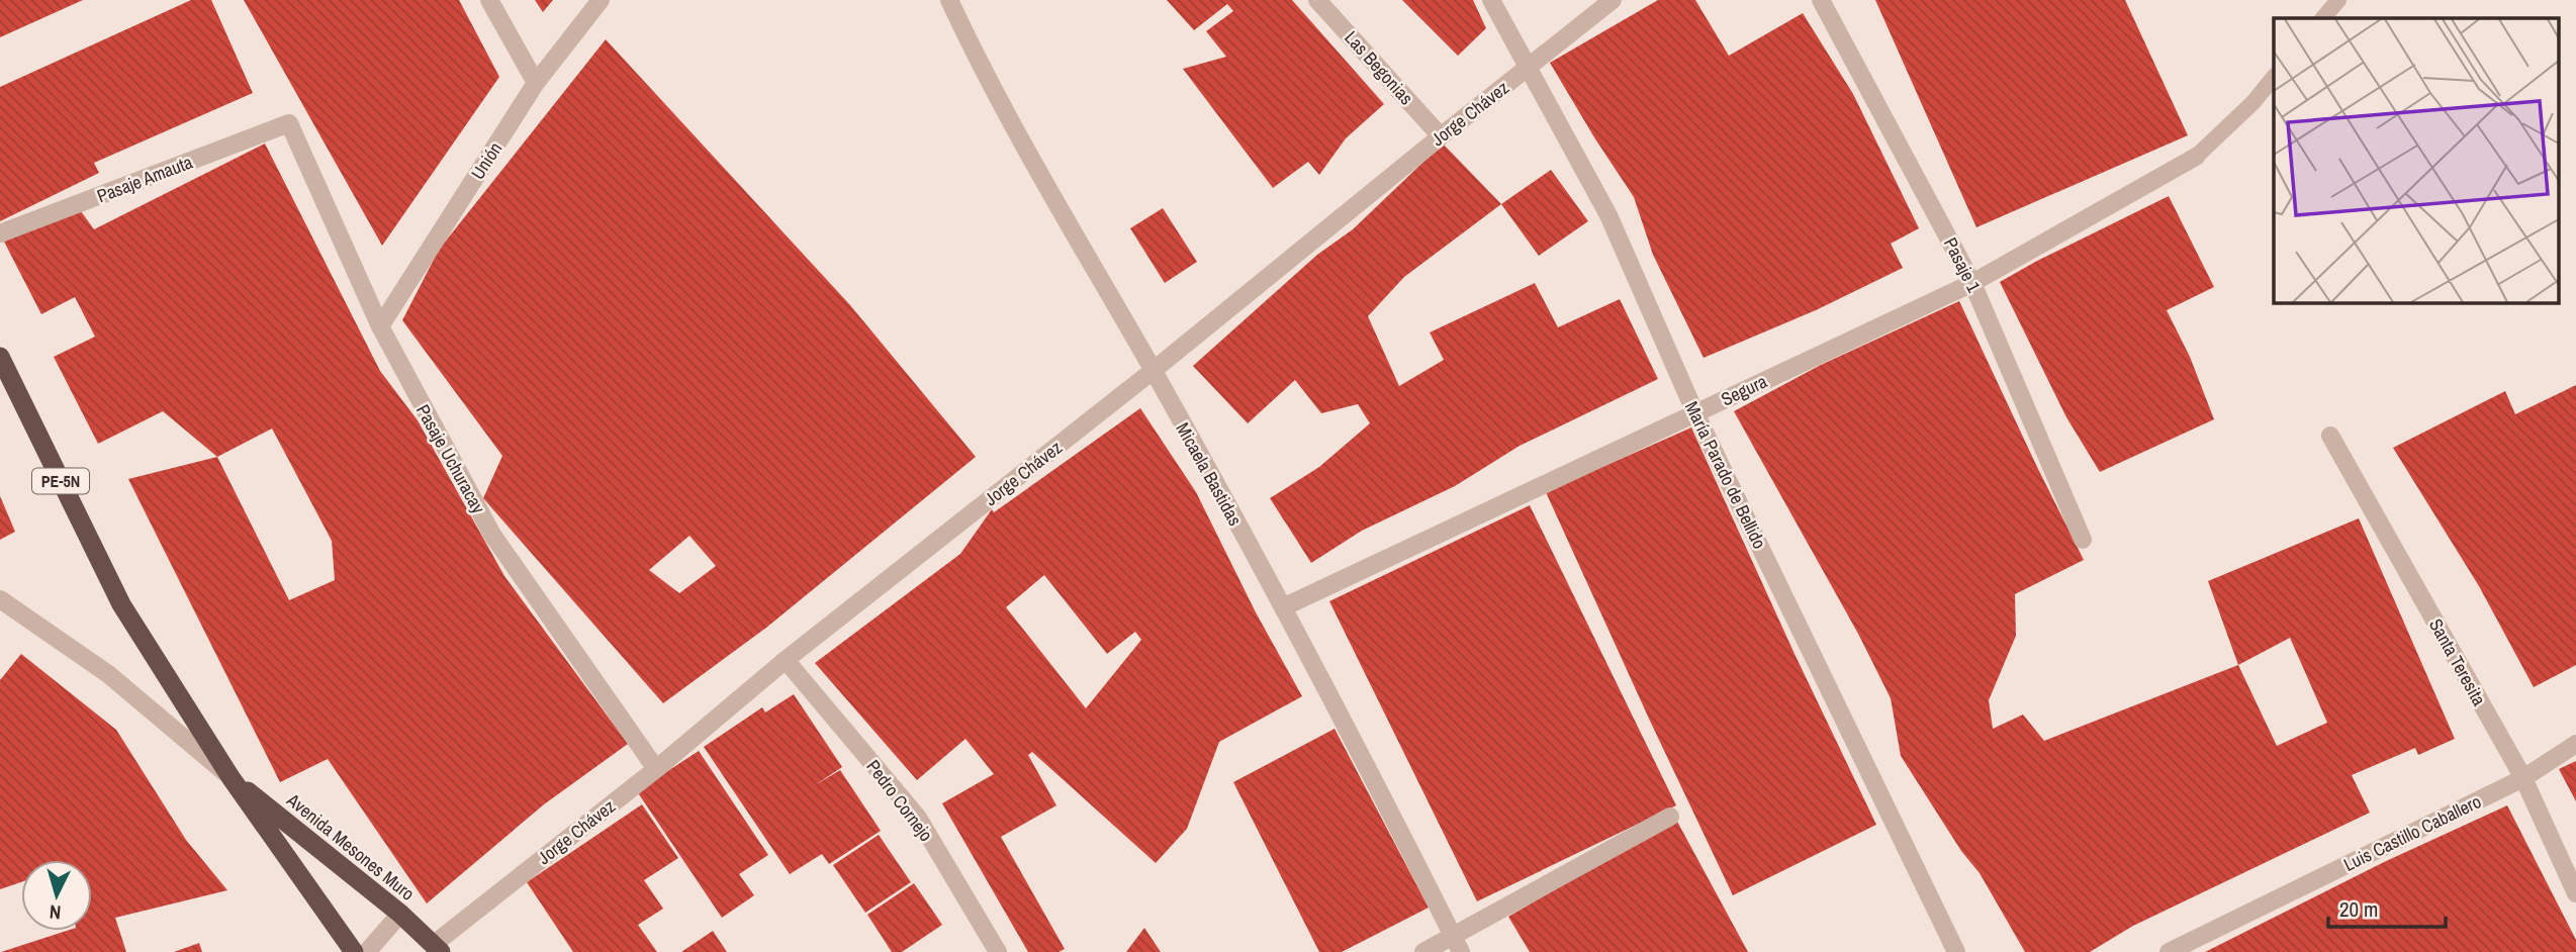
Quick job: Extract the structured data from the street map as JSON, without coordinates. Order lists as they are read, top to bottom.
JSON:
{
  "streets": {
    "highway": ["PE-5N", "Avenida Mesones Muro"],
    "street": [
      "Las Begonias",
      "Jorge Chávez",
      "Unión",
      "Pasaje Amauta",
      "Pasaje 1",
      "Segura",
      "Pasaje Uchuracay",
      "Micaela Bastidas",
      "María Parado de Bellido",
      "Santa Teresita",
      "Pedro Cornejo",
      "Luis Castillo Caballero"
    ]
  },
  "crossings": [
    ["Las Begonias", "Jorge Chávez"],
    ["Jorge Chávez", "Pasaje Uchuracay"],
    ["Jorge Chávez", "Micaela Bastidas"],
    ["Jorge Chávez", "María Parado de Bellido"],
    ["Jorge Chávez", "Pedro Cornejo"],
    ["Jorge Chávez", "Avenida Mesones Muro"],
    ["Unión", "Pasaje Uchuracay"],
    ["Pasaje Amauta", "Pasaje Uchuracay"],
    ["Pasaje 1", "Segura"],
    ["Segura", "Micaela Bastidas"],
    ["Segura", "María Parado de Bellido"],
    ["PE-5N", "Avenida Mesones Muro"],
    ["Santa Teresita", "Luis Castillo Caballero"]
  ],
  "scale_bar": "20 m",
  "north": "bottom"
}
